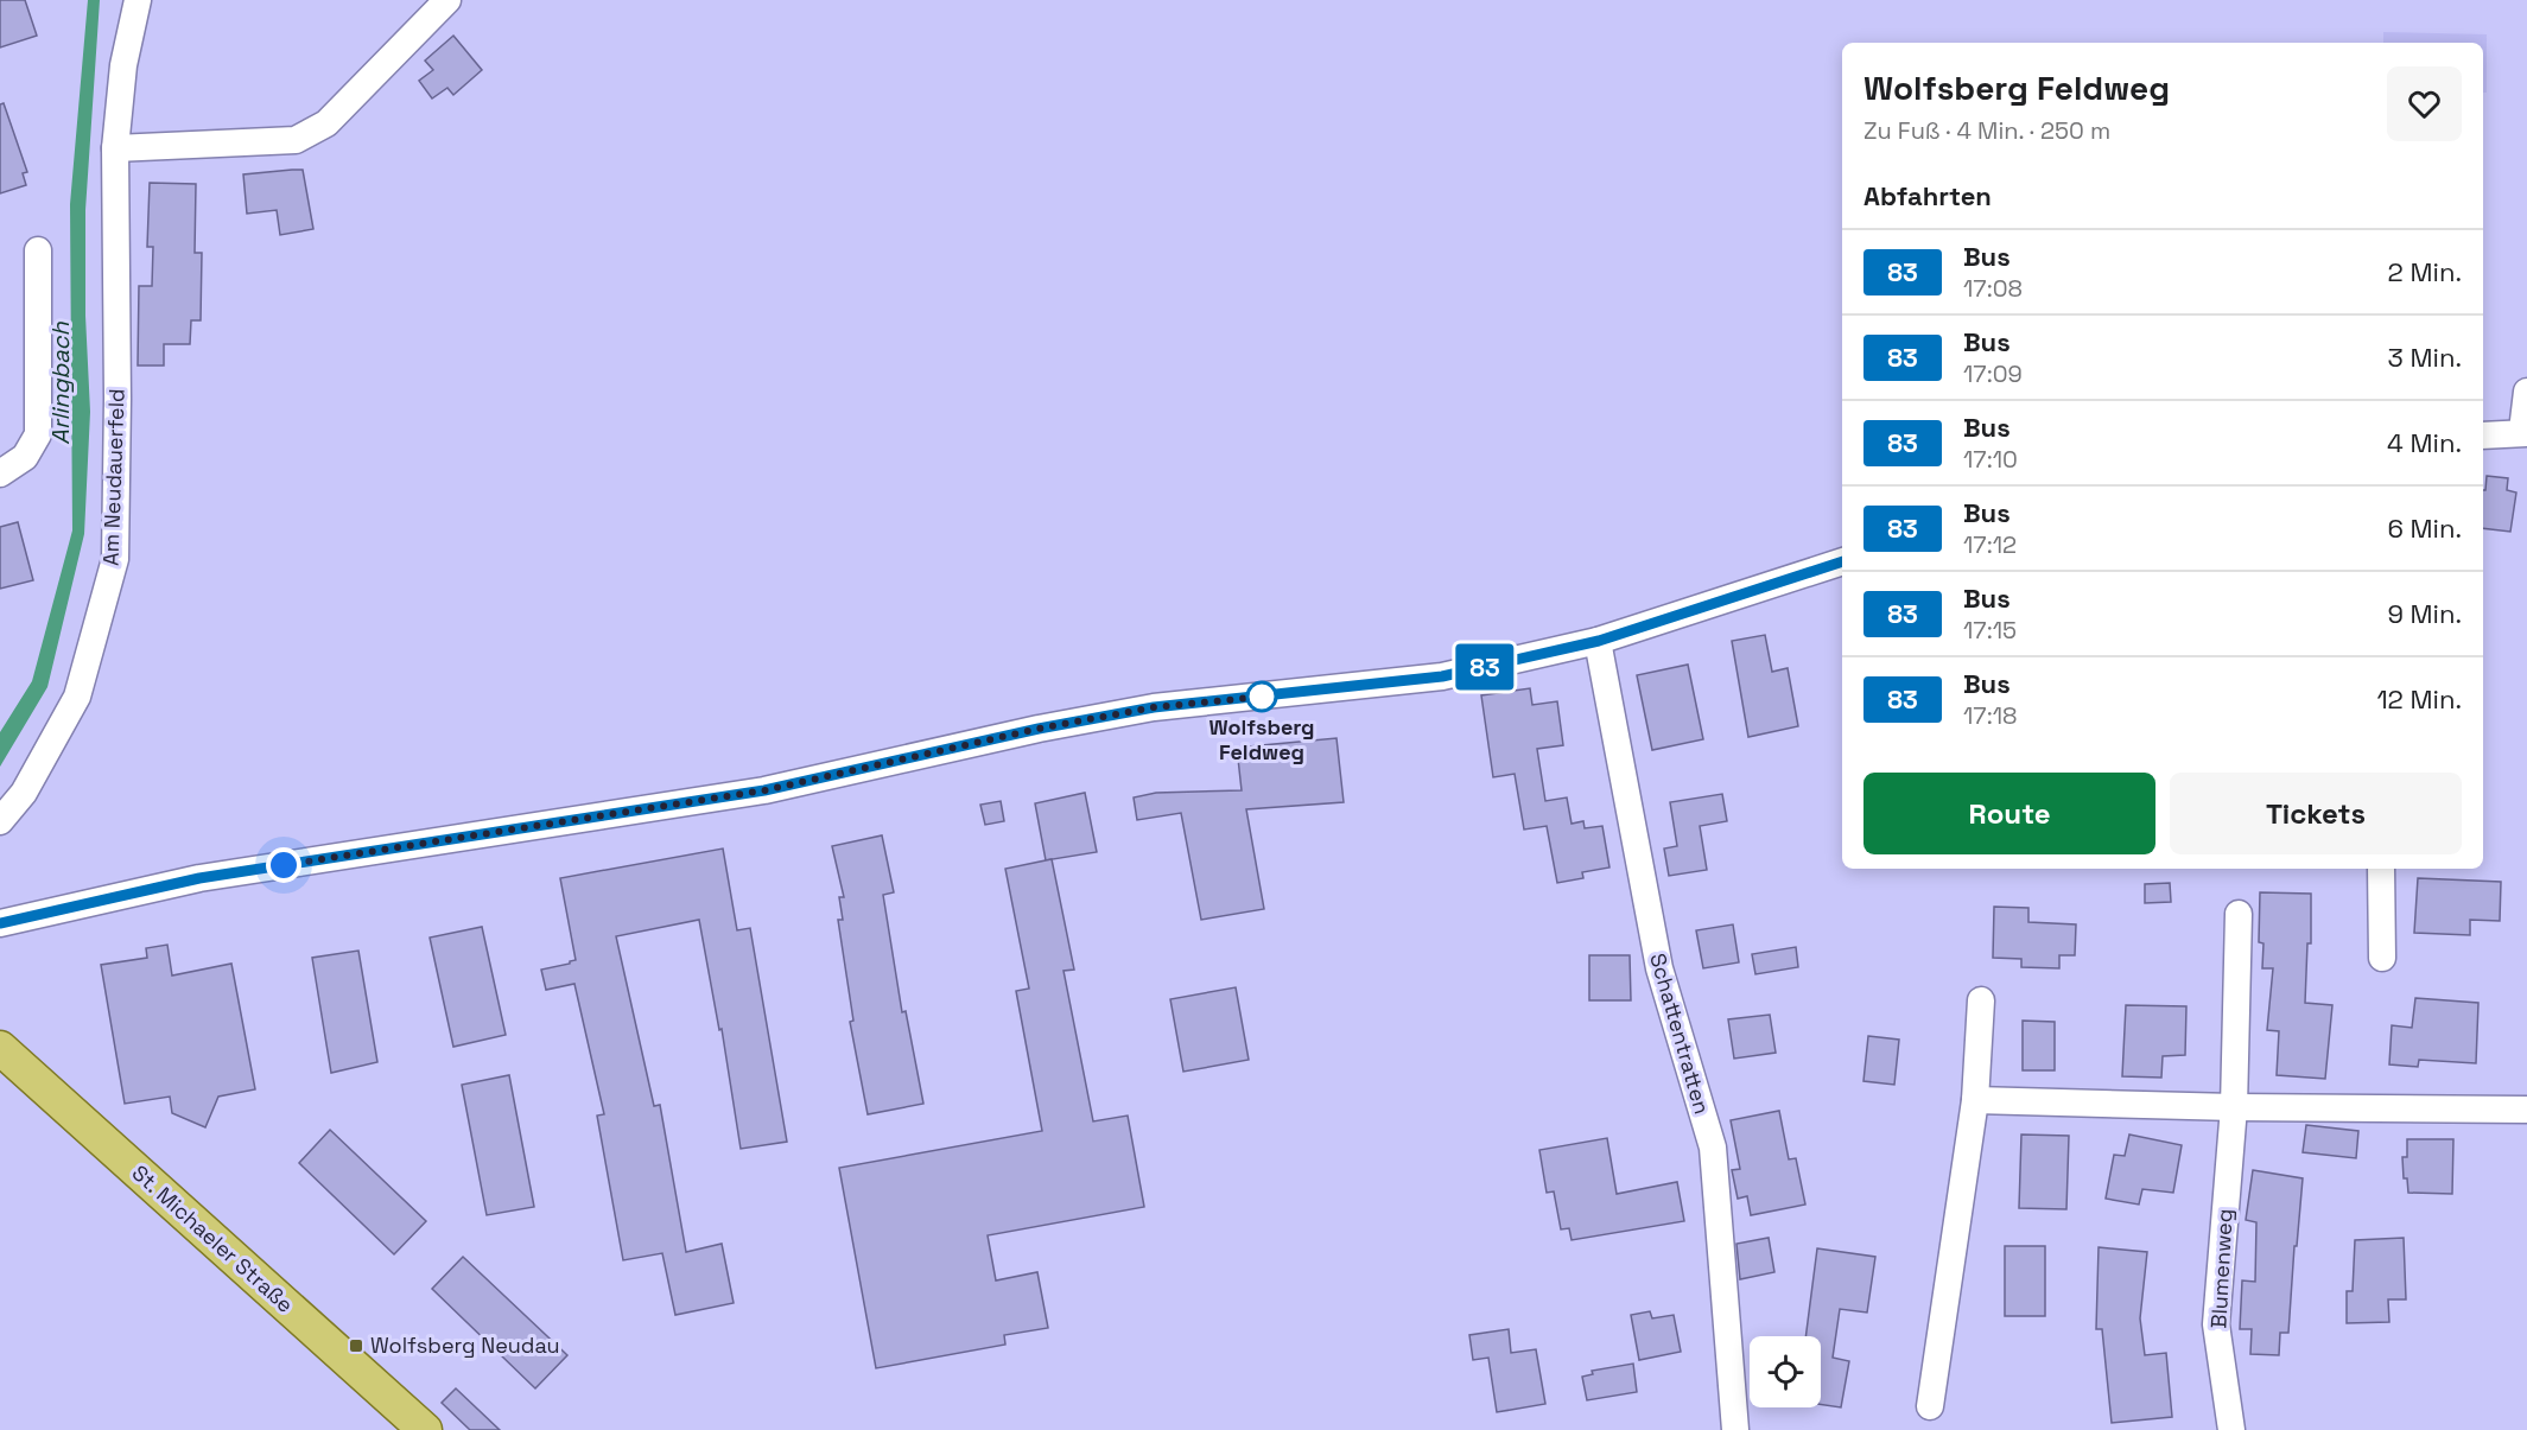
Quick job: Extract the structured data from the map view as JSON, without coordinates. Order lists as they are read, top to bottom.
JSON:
{
  "streets": {
    "main road": ["St. Michaeler Straße"],
    "street": ["Am Neudauerfeld", "Schattentratten", "Blumenweg"]
  },
  "water": ["Arlingbach"],
  "places": {
    "other": ["Wolfsberg Feldweg"],
    "transit": ["Wolfsberg Neudau"]
  },
  "lines": ["bus line 83"],
  "page": {
    "on_map": "83",
    "heading": [
      ["Wolfsberg Feldweg", "Zu Fuß · 4 Min. · 250 m"],
      "Abfahrten"
    ],
    "list": [
      {
        "mark": "83",
        "name": "Bus",
        "note": "17:08",
        "value": "2 Min."
      },
      {
        "mark": "83",
        "name": "Bus",
        "note": "17:09",
        "value": "3 Min."
      },
      {
        "mark": "83",
        "name": "Bus",
        "note": "17:10",
        "value": "4 Min."
      },
      {
        "mark": "83",
        "name": "Bus",
        "note": "17:12",
        "value": "6 Min."
      },
      {
        "mark": "83",
        "name": "Bus",
        "note": "17:15",
        "value": "9 Min."
      },
      {
        "mark": "83",
        "name": "Bus",
        "note": "17:18",
        "value": "12 Min."
      }
    ],
    "buttons": ["Route", "Tickets"]
  }
}
